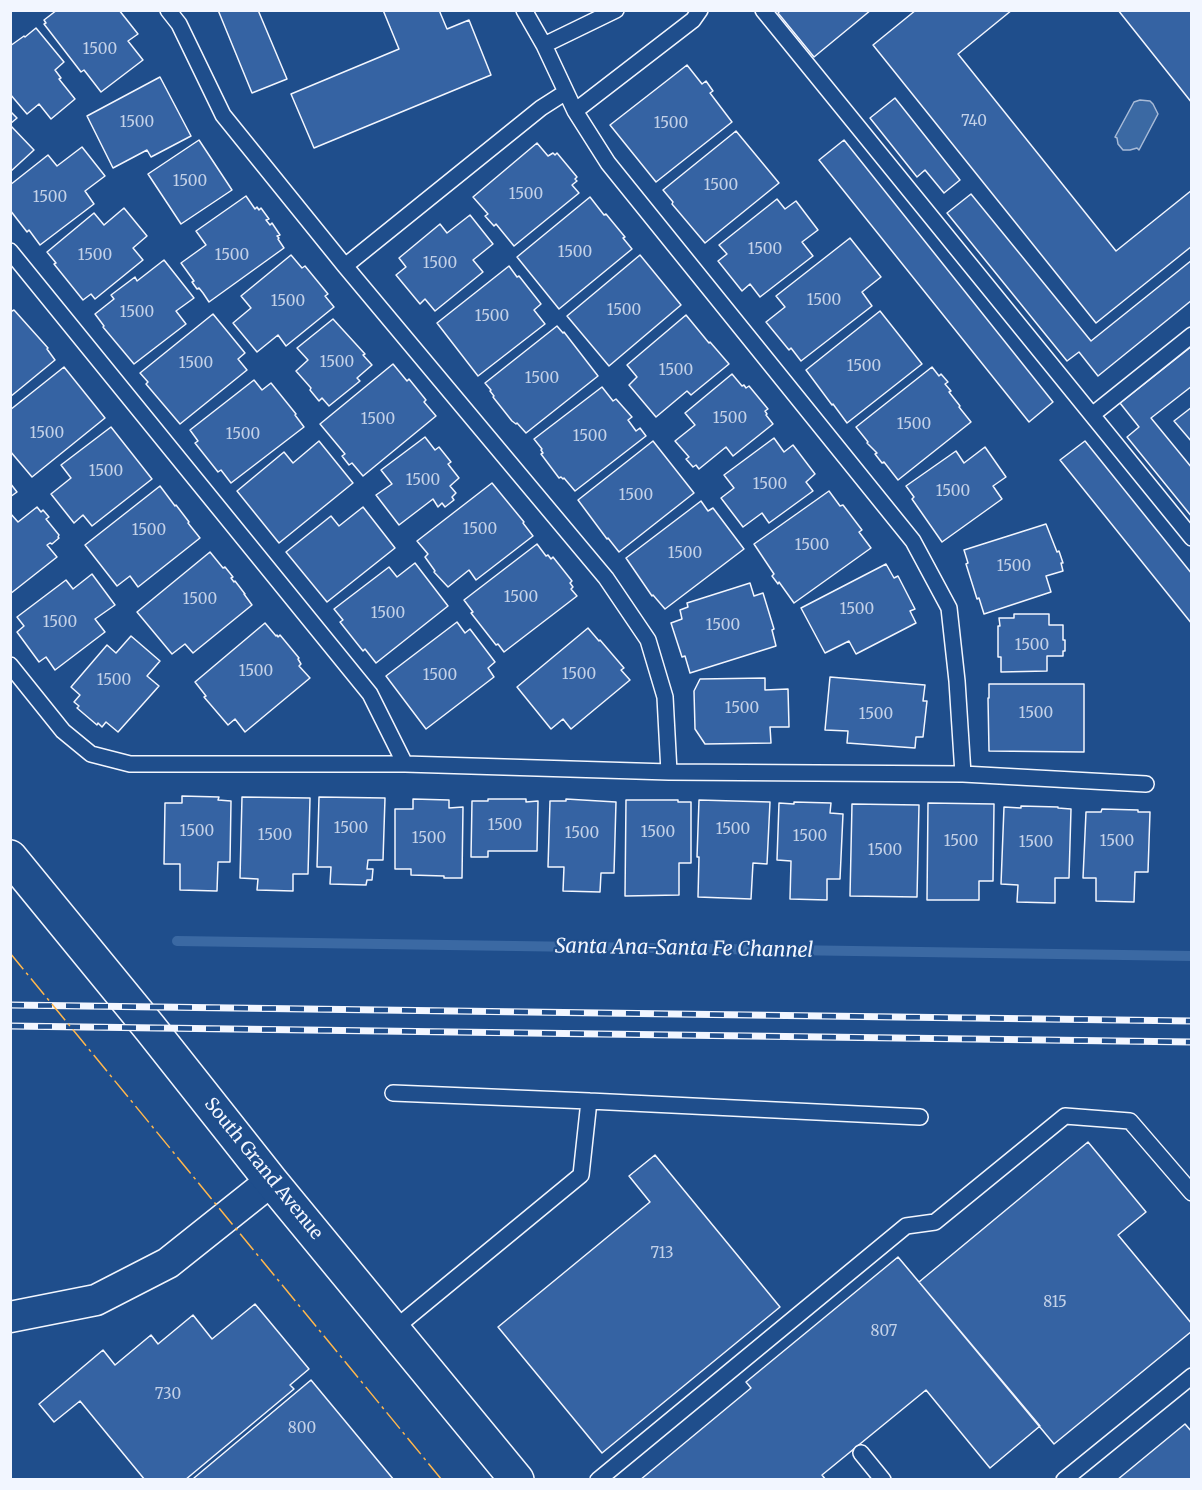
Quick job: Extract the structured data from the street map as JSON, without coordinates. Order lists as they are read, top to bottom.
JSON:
{
  "streets": {
    "main road": ["South Grand Avenue"]
  },
  "water": ["Santa Ana-Santa Fe Channel"],
  "house_numbers": [
    "1500",
    "740",
    "1500",
    "1500",
    "1500",
    "1500",
    "1500",
    "1500",
    "1500",
    "1500",
    "1500",
    "1500",
    "1500",
    "1500",
    "1500",
    "1500",
    "1500",
    "1500",
    "1500",
    "1500",
    "1500",
    "1500",
    "1500",
    "1500",
    "1500",
    "1500",
    "1500",
    "1500",
    "1500",
    "1500",
    "1500",
    "1500",
    "1500",
    "1500",
    "1500",
    "1500",
    "1500",
    "1500",
    "1500",
    "1500",
    "1500",
    "1500",
    "1500",
    "1500",
    "1500",
    "1500",
    "1500",
    "1500",
    "1500",
    "1500",
    "1500",
    "1500",
    "1500",
    "1500",
    "1500",
    "1500",
    "1500",
    "1500",
    "1500",
    "1500",
    "1500",
    "1500",
    "1500",
    "1500",
    "1500",
    "1500",
    "713",
    "815",
    "807",
    "730",
    "800"
  ]
}
